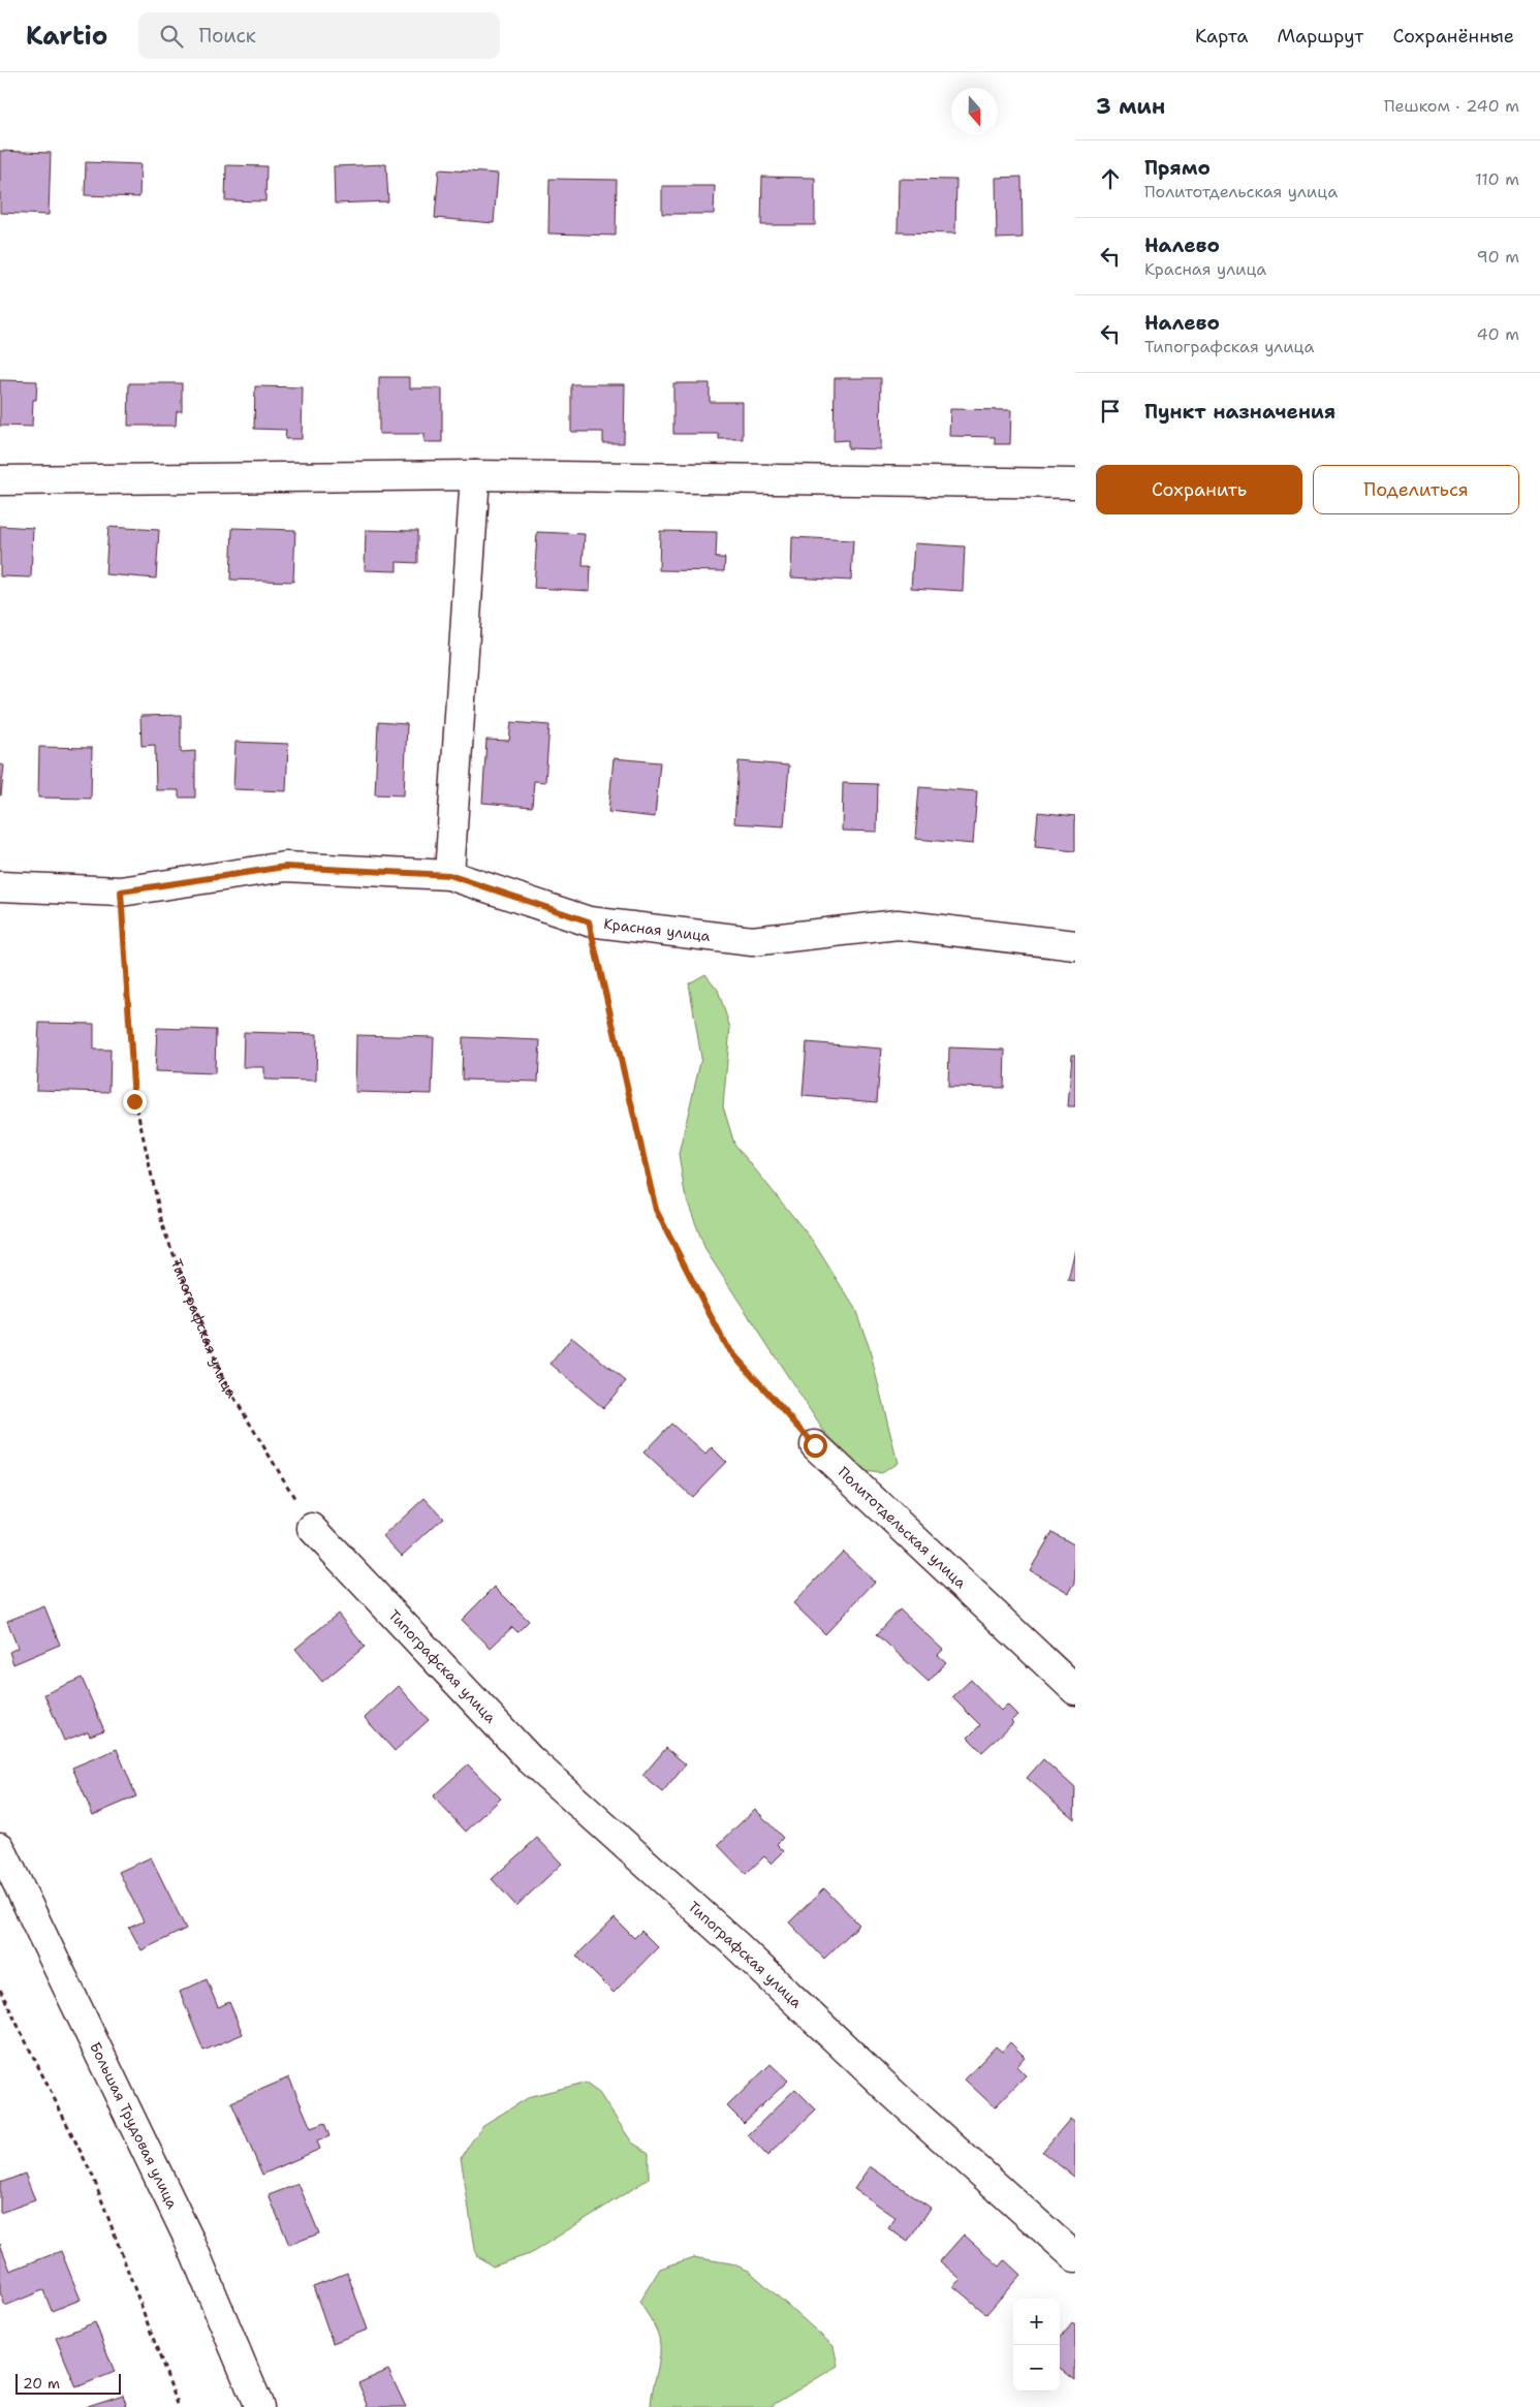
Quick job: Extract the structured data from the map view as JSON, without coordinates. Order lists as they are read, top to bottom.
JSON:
{
  "streets": {
    "street": [
      "Красная улица",
      "Типографская улица",
      "Политотдельская улица",
      "Большая Трудовая улица"
    ]
  },
  "crossings": [
    ["Красная улица", "Типографская улица"]
  ],
  "scale_bar": "20 m",
  "north": "bottom",
  "page": {
    "header": "Kartio",
    "search": "Поиск",
    "nav": ["Карта", "Маршрут", "Сохранённые"],
    "heading": ["3 мин", "Пешком · 240 m"],
    "list": [
      ["Прямо", "Политотдельская улица", "110 m"],
      ["Налево", "Красная улица", "90 m"],
      ["Налево", "Типографская улица", "40 m"],
      "Пункт назначения"
    ],
    "buttons": ["Сохранить", "Поделиться"],
    "map_buttons": ["+", "−"],
    "scale": "20 m"
  }
}
